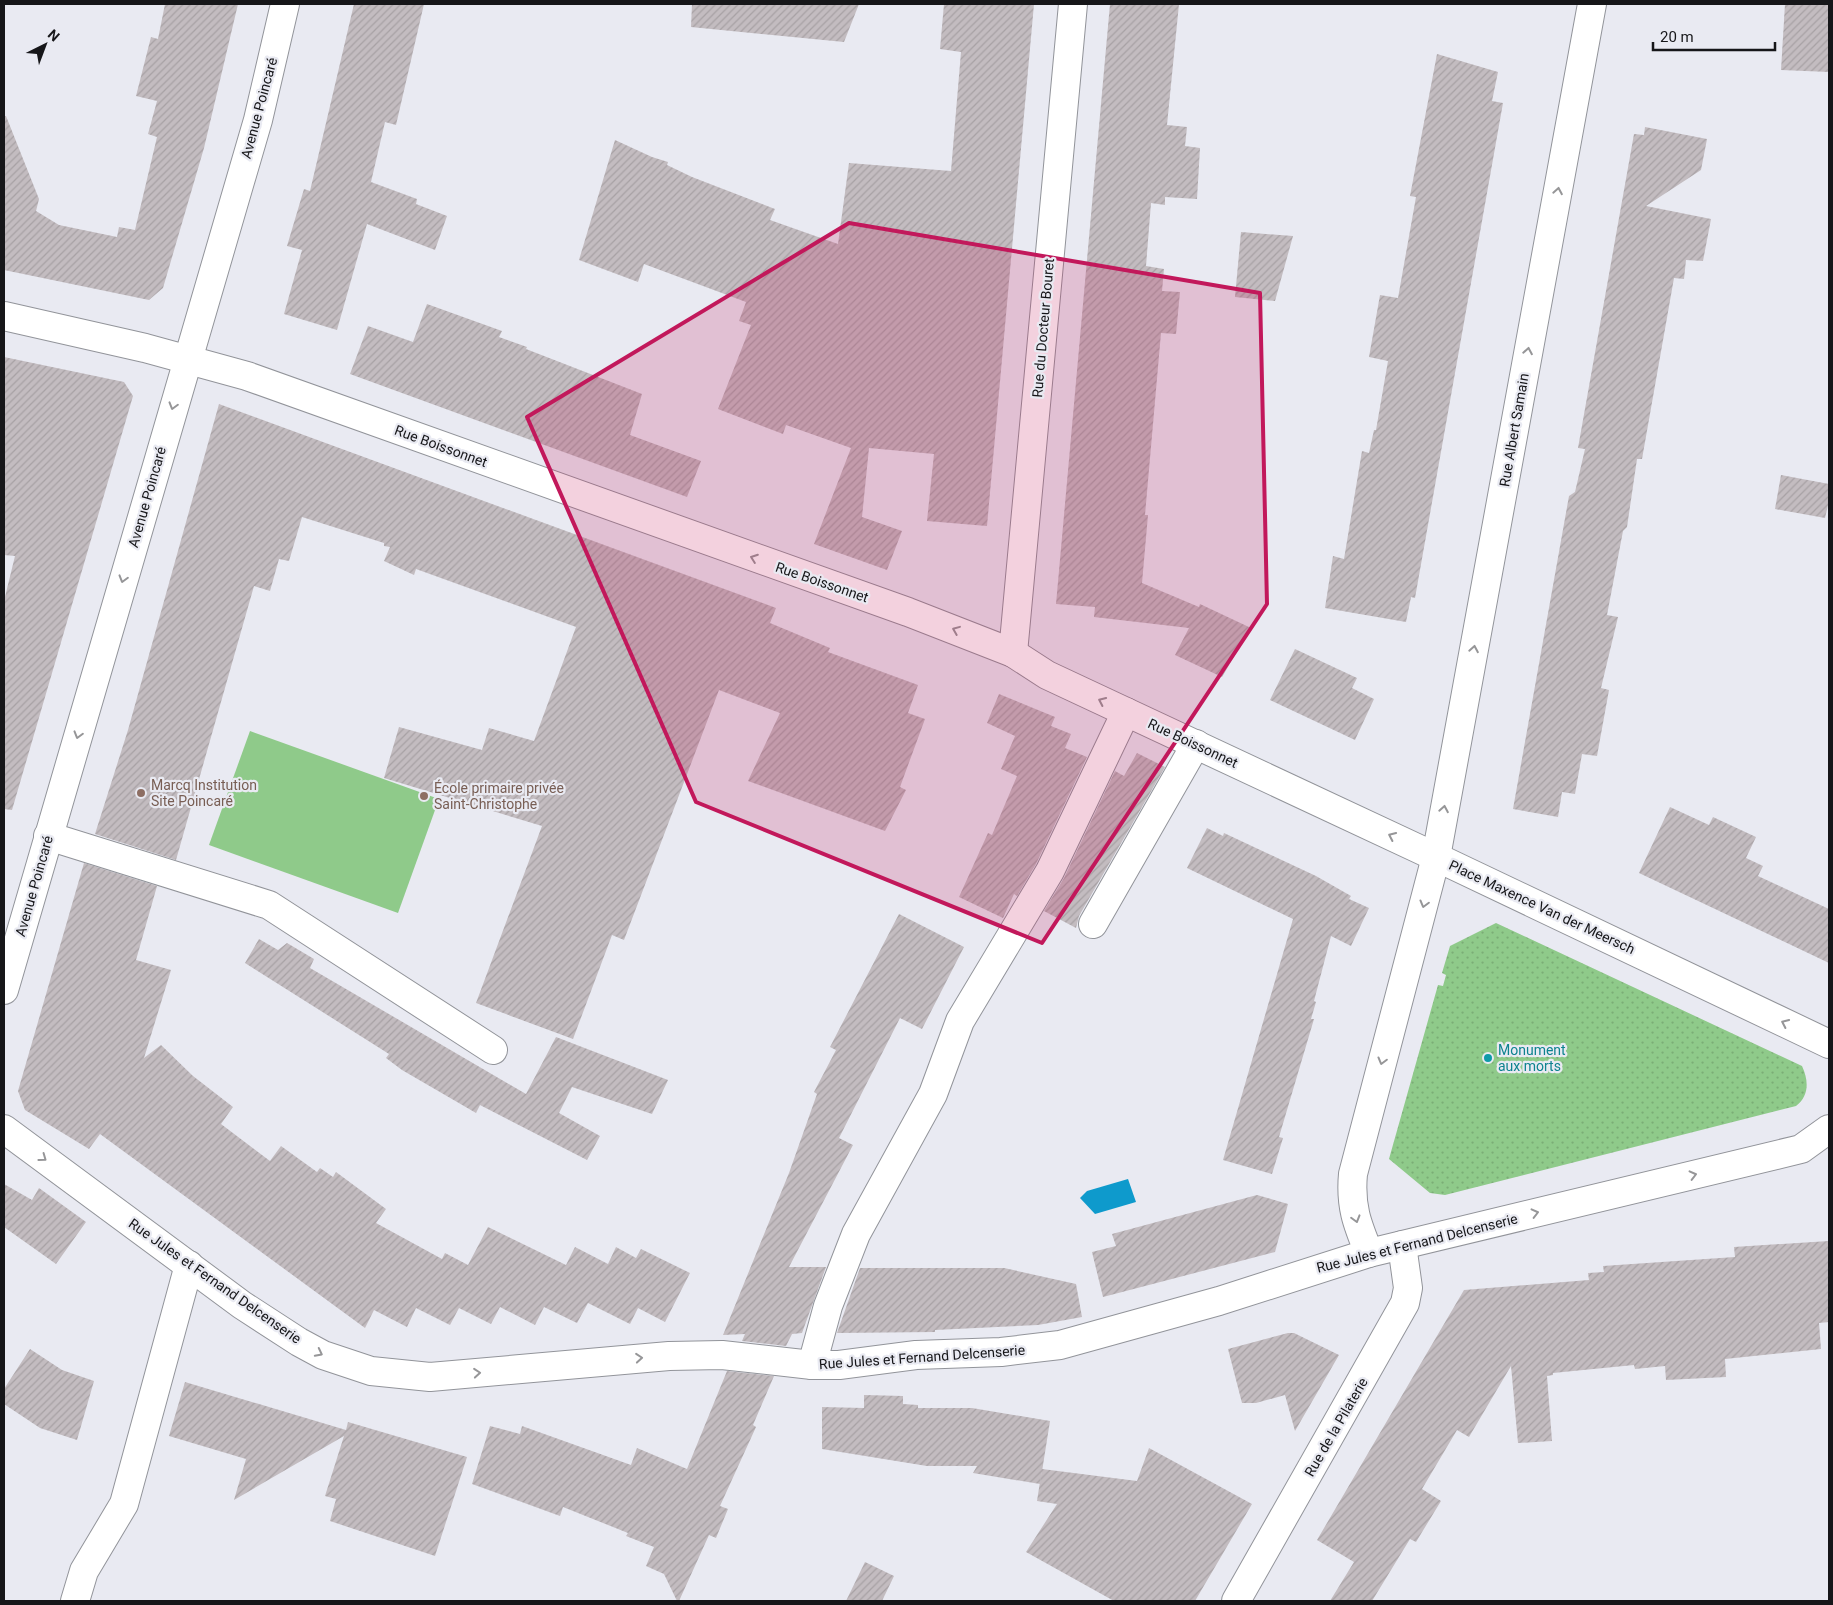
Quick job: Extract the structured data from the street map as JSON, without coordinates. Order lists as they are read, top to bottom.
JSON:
{
  "streets": {
    "street": [
      "Avenue Poincaré",
      "Rue du Docteur Bouret",
      "Rue Albert Samain",
      "Rue Boissonnet",
      "Place Maxence Van der Meersch",
      "Rue Jules et Fernand Delcenserie",
      "Rue de la Pilaterie"
    ]
  },
  "crossings": [
    ["Avenue Poincaré", "Rue Boissonnet"],
    ["Rue du Docteur Bouret", "Rue Boissonnet"],
    ["Rue Albert Samain", "Rue Boissonnet"],
    ["Rue Albert Samain", "Place Maxence Van der Meersch"],
    ["Rue Boissonnet", "Place Maxence Van der Meersch"],
    ["Place Maxence Van der Meersch", "Rue Jules et Fernand Delcenserie"],
    ["Rue Jules et Fernand Delcenserie", "Rue de la Pilaterie"]
  ],
  "one_way": [
    "Avenue Poincaré",
    "Rue Albert Samain",
    "Rue Boissonnet",
    "Rue Jules et Fernand Delcenserie"
  ],
  "places": ["Marcq Institution Site Poincaré", "École primaire privée Saint-Christophe", "Monument aux morts"],
  "scale_bar": "20 m",
  "north": "top right"
}
